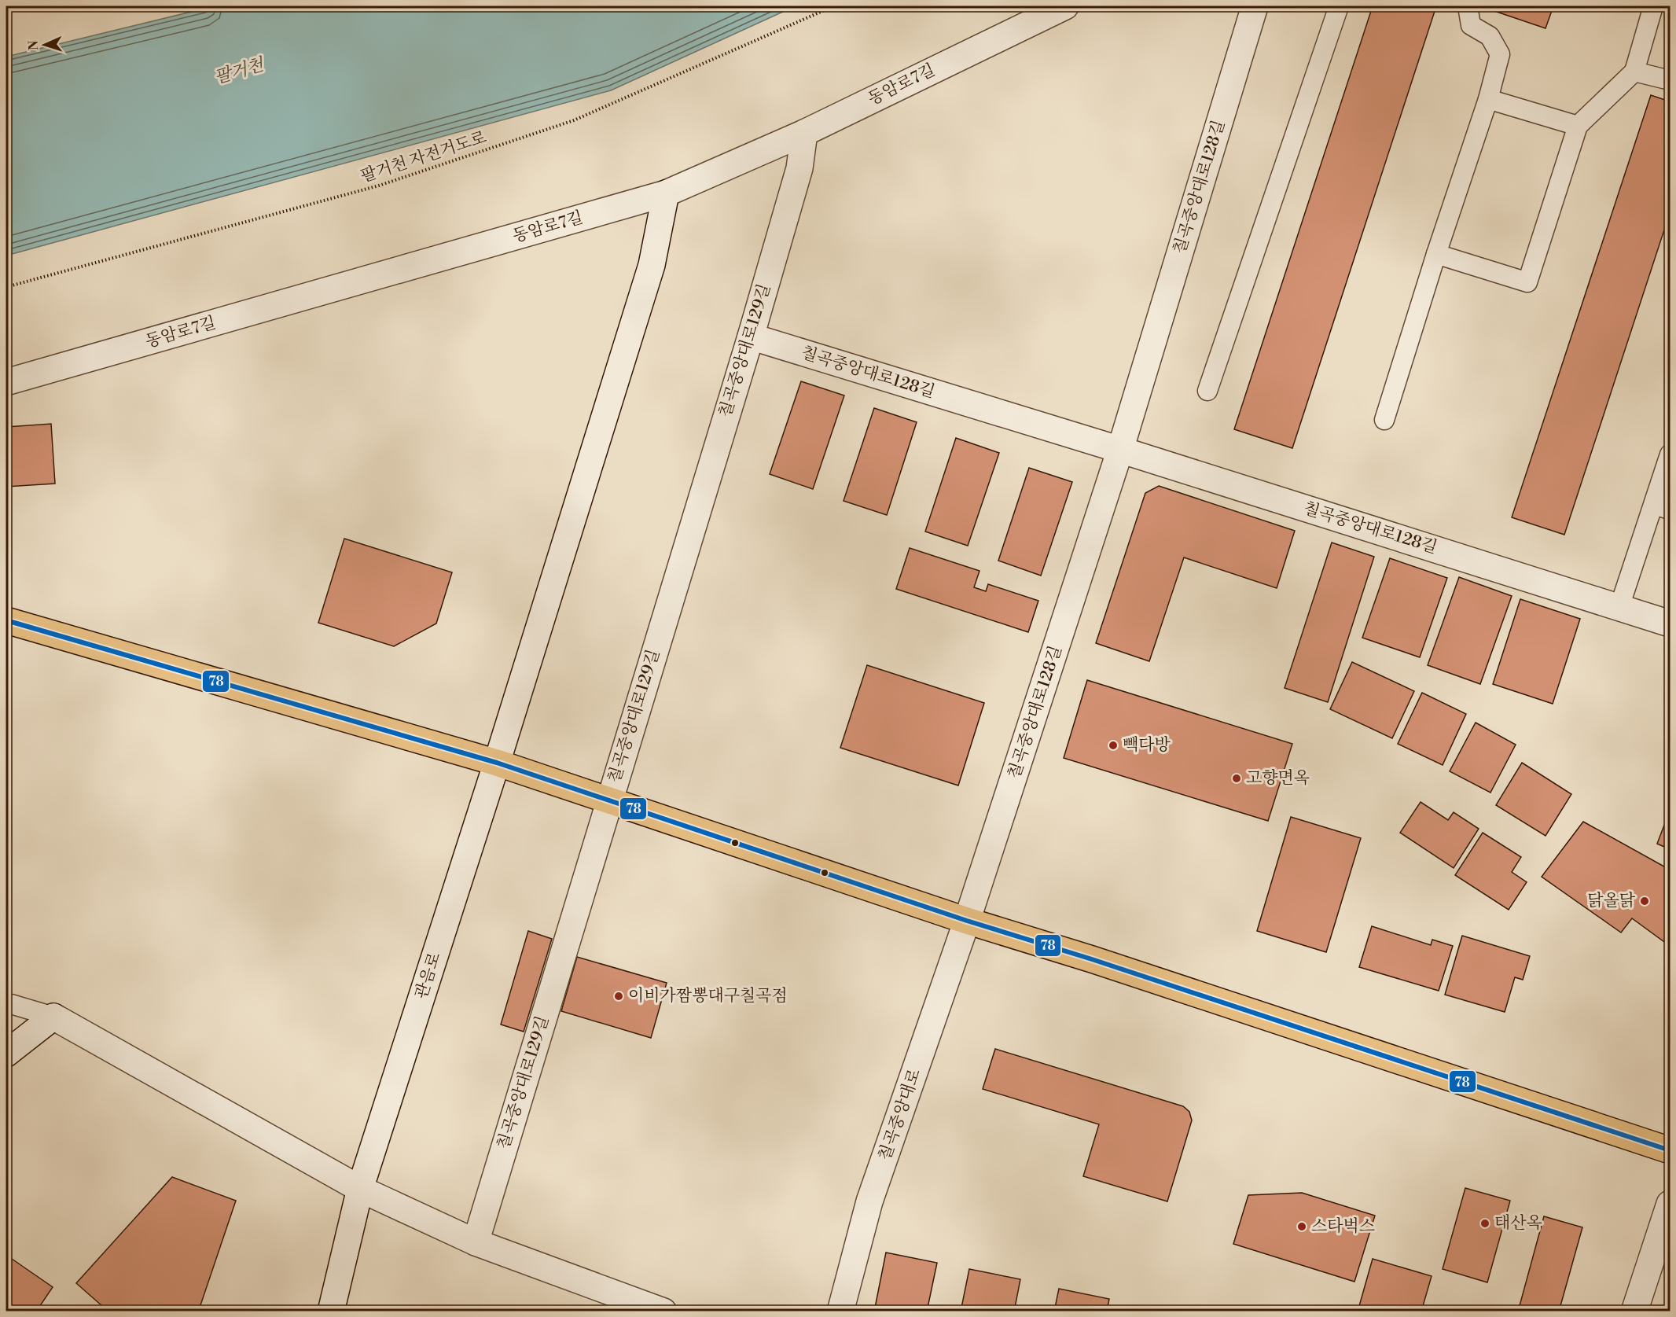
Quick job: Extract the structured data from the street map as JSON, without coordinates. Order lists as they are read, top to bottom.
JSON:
{
  "streets": {
    "street": [
      "동암로7길",
      "칠곡중앙대로128길",
      "칠곡중앙대로129길",
      "관음로",
      "칠곡중앙대로"
    ],
    "path": ["팔거천 자전거도로"]
  },
  "crossings": [
    ["동암로7길", "칠곡중앙대로129길"],
    ["동암로7길", "관음로"],
    ["칠곡중앙대로128길", "칠곡중앙대로129길"],
    ["칠곡중앙대로128길", "칠곡중앙대로"]
  ],
  "water": ["팔거천"],
  "places": [
    "빽다방",
    "고향면옥",
    "닭올닭",
    "이비가짬뽕대구칠곡점",
    "태산옥",
    "스타벅스"
  ],
  "lines": ["transit line 78"],
  "north": "left"
}
